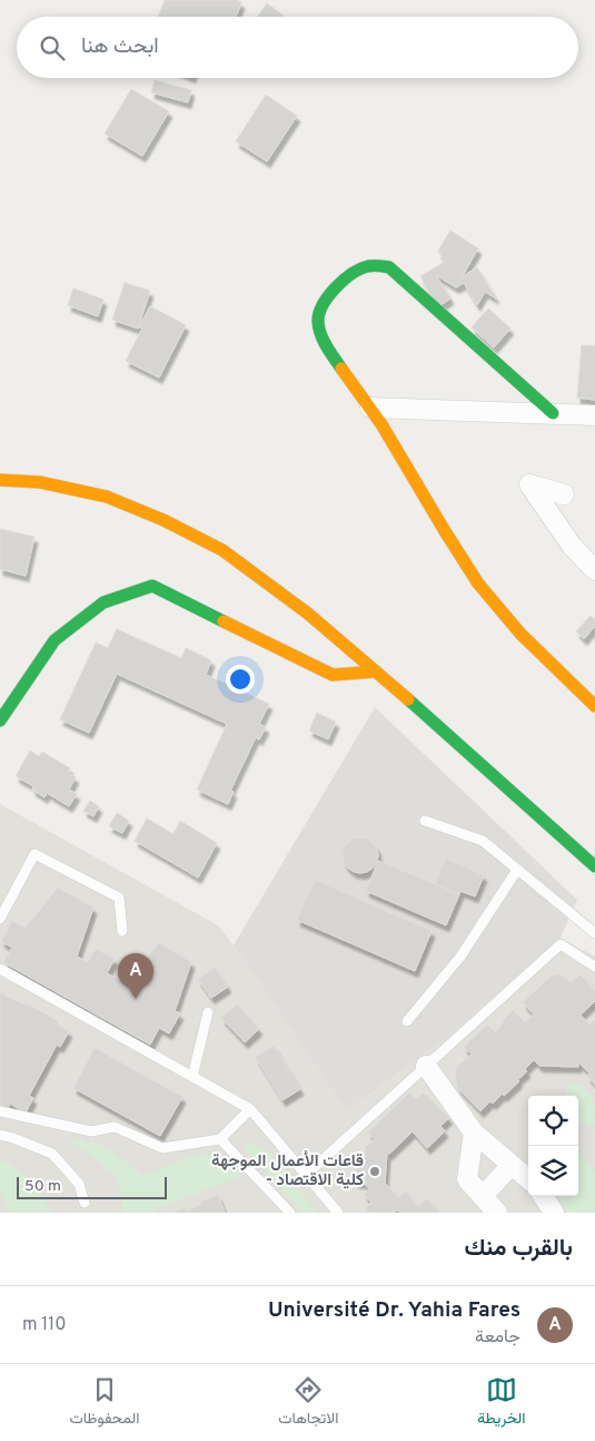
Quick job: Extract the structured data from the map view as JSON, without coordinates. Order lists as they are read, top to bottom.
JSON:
{
  "places": ["قاعات الأعمال الموجهة - كلية الاقتصاد"],
  "scale_bar": "50 m",
  "page": {
    "search": "ابحث هنا",
    "pins": "A",
    "scale": "50 m",
    "heading": "بالقرب منك",
    "list": [
      {
        "mark": "A",
        "name": "Université Dr. Yahia Fares",
        "note": "جامعة",
        "value": "110 m"
      }
    ],
    "nav": ["الخريطة", "الاتجاهات", "المحفوظات"]
  }
}
